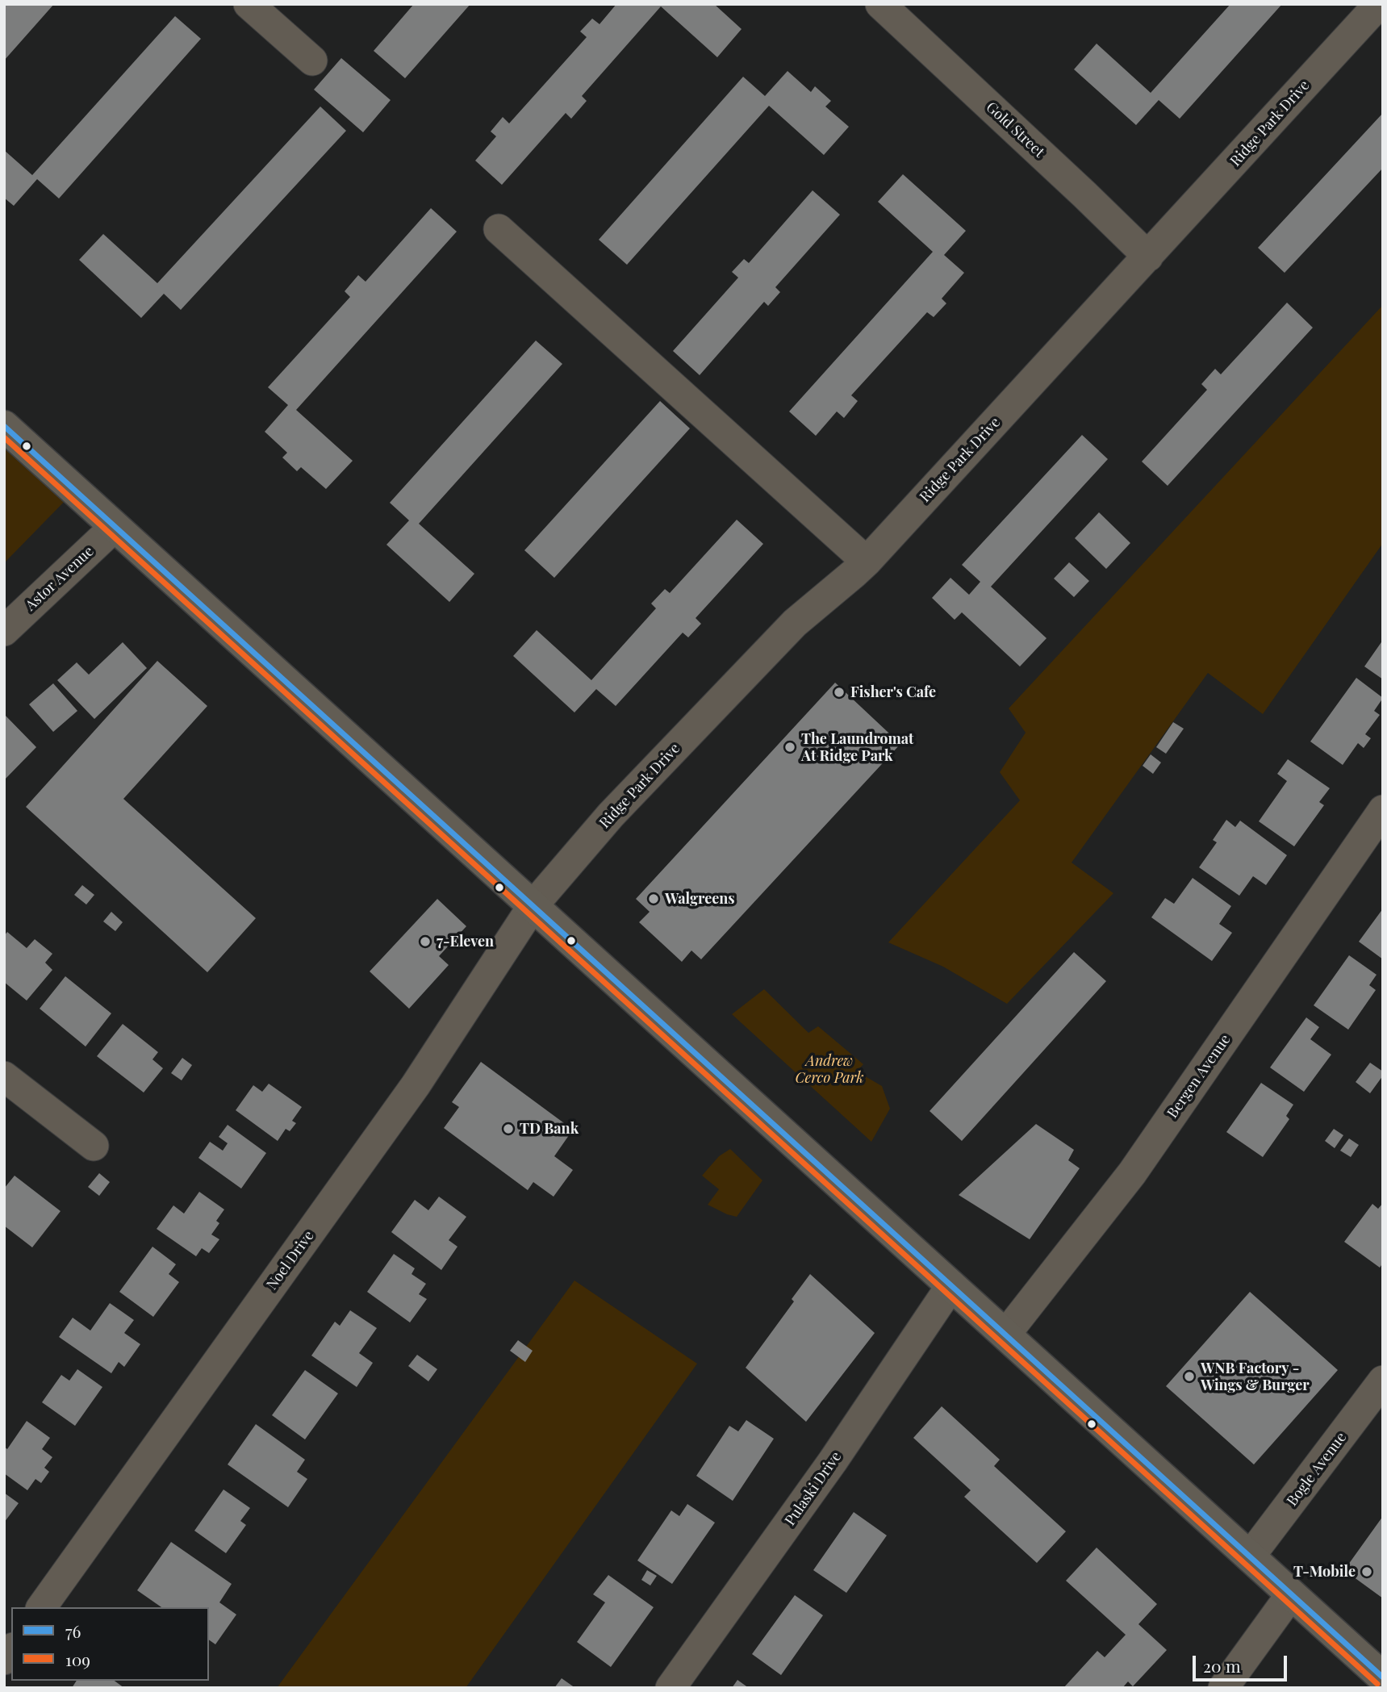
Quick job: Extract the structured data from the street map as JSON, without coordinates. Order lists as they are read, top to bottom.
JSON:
{
  "streets": {
    "street": [
      "Ridge Park Drive",
      "Gold Street",
      "Astor Avenue",
      "Bergen Avenue",
      "Noel Drive",
      "Bogle Avenue",
      "Pulaski Drive"
    ]
  },
  "crossings": [
    ["Ridge Park Drive", "Gold Street"],
    ["Ridge Park Drive", "Noel Drive"]
  ],
  "parks": ["Andrew Cerco Park"],
  "places": [
    "Fisher's Cafe",
    "The Laundromat At Ridge Park",
    "Walgreens",
    "7-Eleven",
    "TD Bank",
    "WNB Factory - Wings & Burger",
    "T-Mobile"
  ],
  "lines": ["transit line 76", "transit line 109"],
  "legend": ["76", "109"],
  "scale_bar": "20 m"
}
